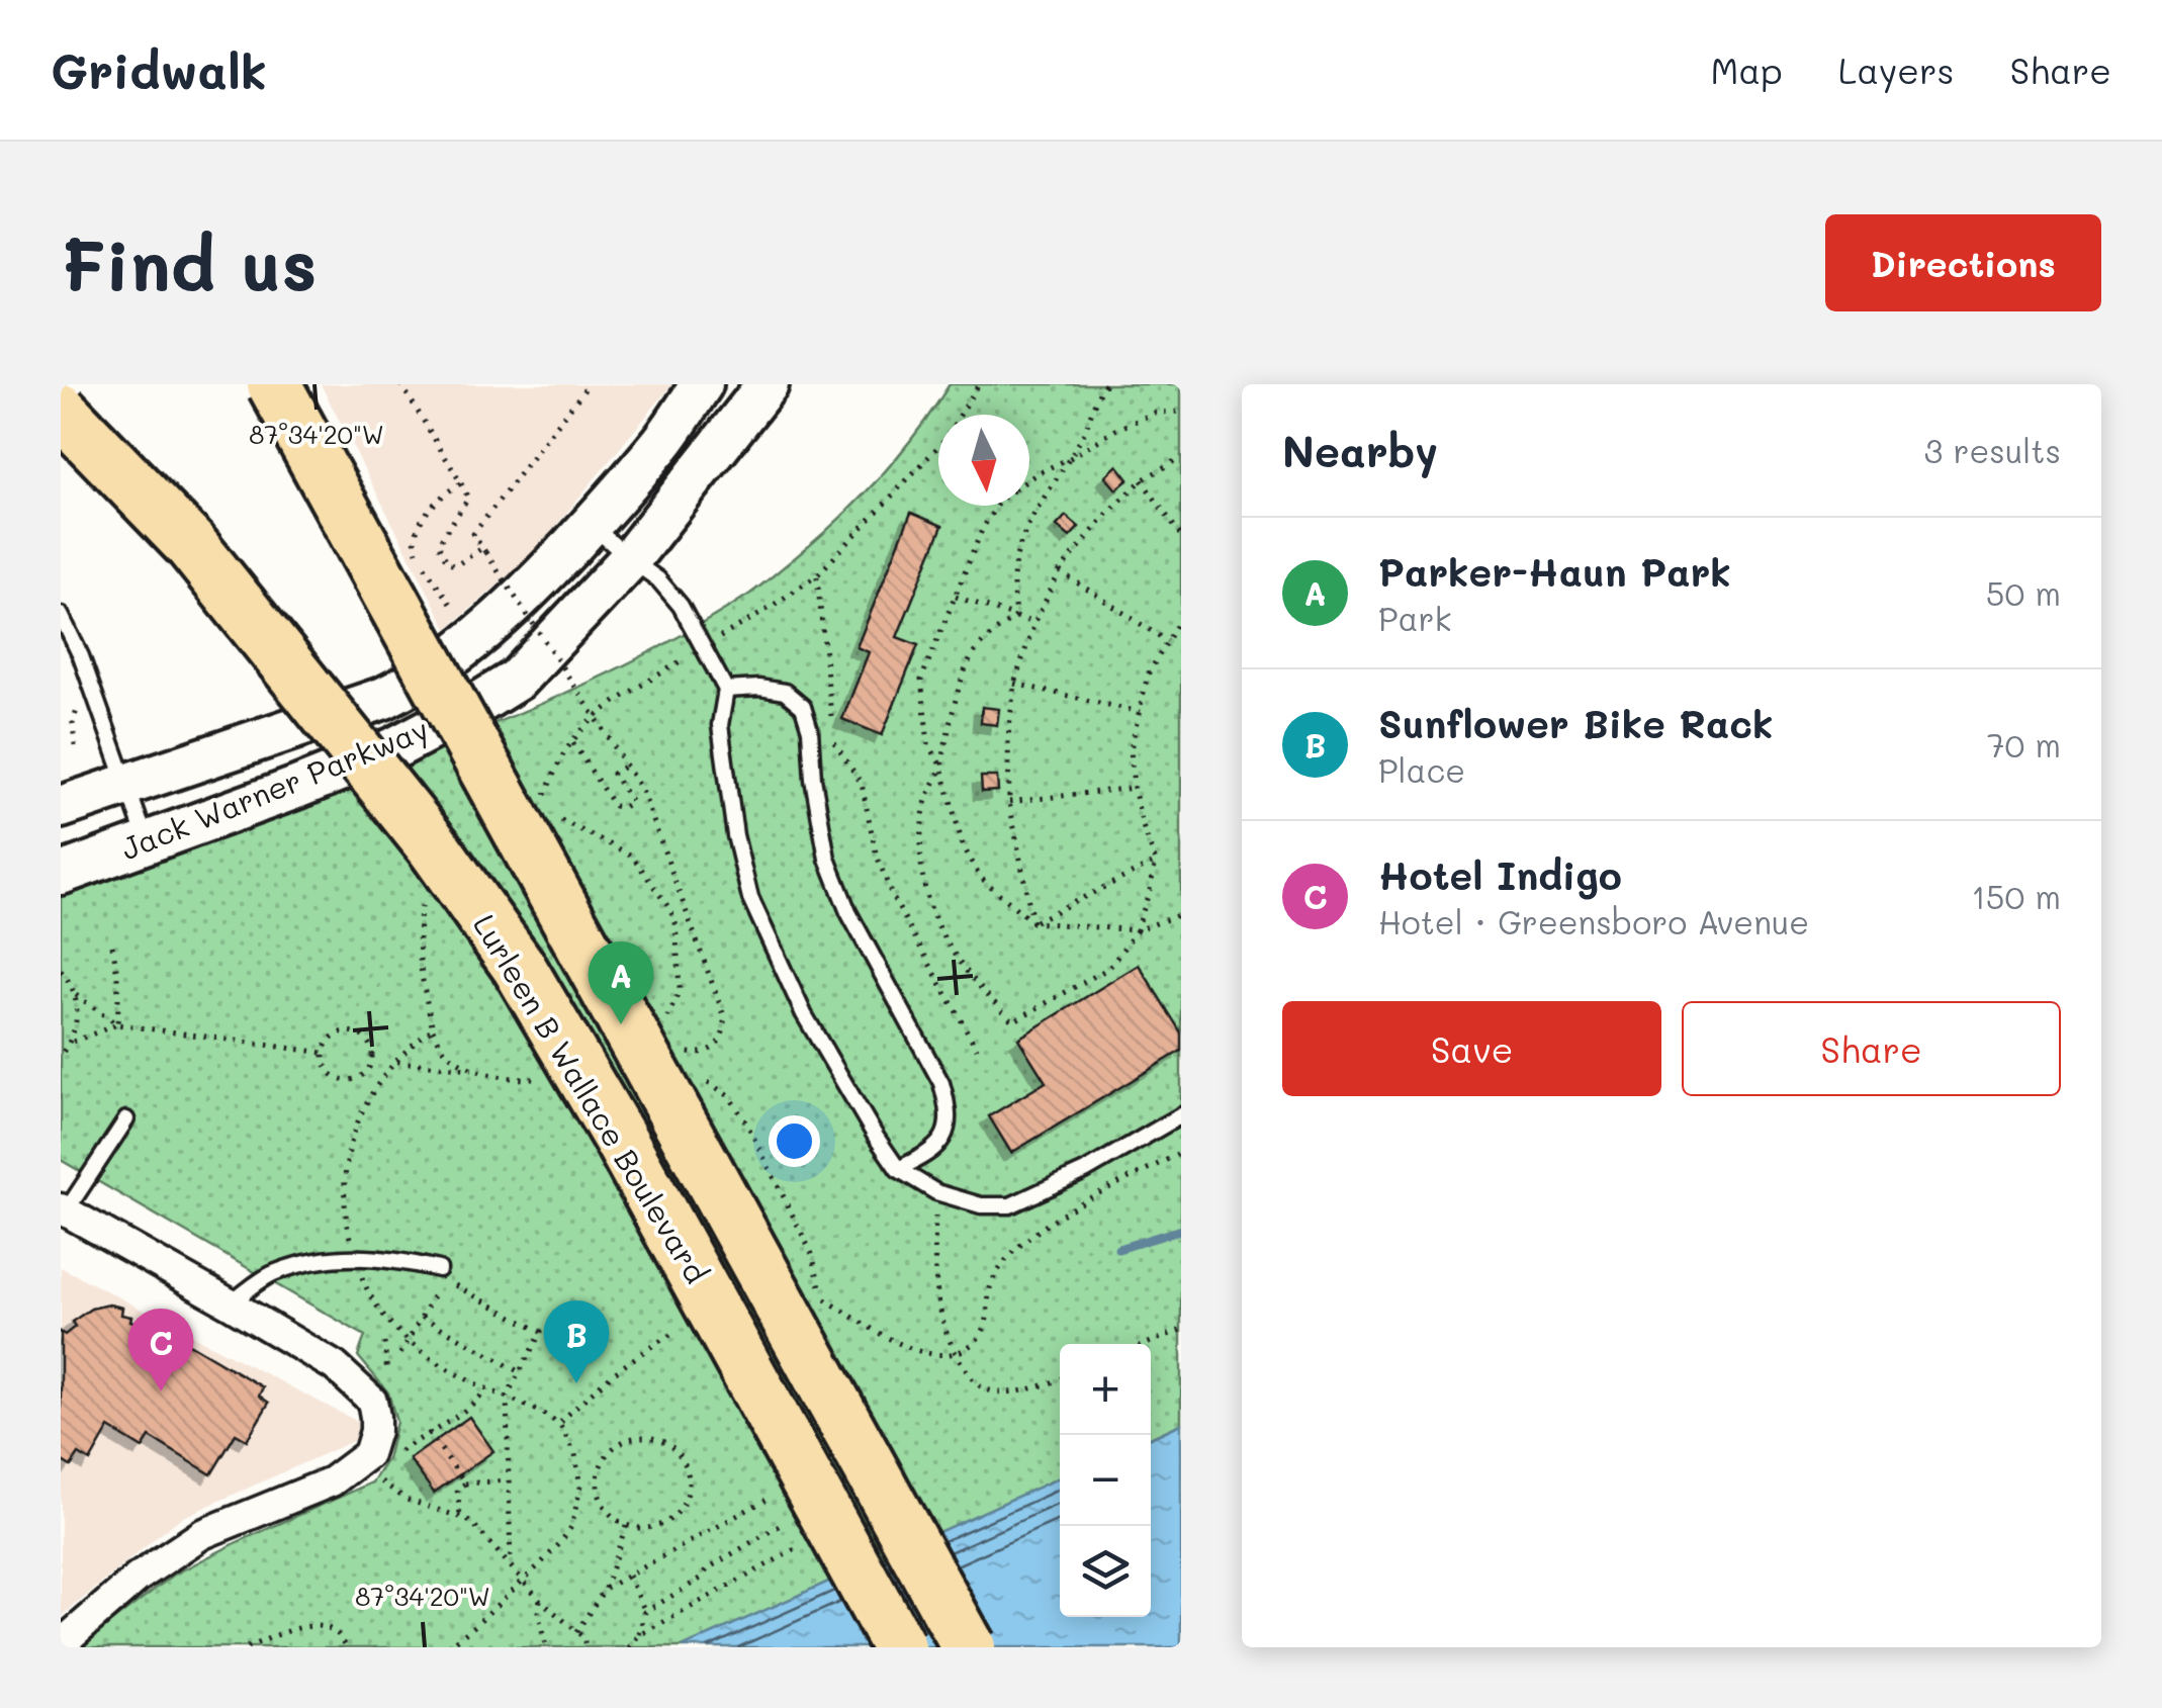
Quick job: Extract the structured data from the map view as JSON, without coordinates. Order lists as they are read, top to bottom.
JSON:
{
  "streets": {
    "highway": ["Lurleen B Wallace Boulevard"],
    "main road": ["Jack Warner Parkway"]
  },
  "north": "bottom",
  "page": {
    "header": "Gridwalk",
    "nav": ["Map", "Layers", "Share"],
    "buttons": [
      "Directions",
      ["Save", "Share"]
    ],
    "title": "Find us",
    "heading": ["Nearby", "3 results"],
    "list": [
      {
        "mark": "A",
        "name": "Parker-Haun Park",
        "note": "Park",
        "value": "50 m"
      },
      {
        "mark": "B",
        "name": "Sunflower Bike Rack",
        "note": "Place",
        "value": "70 m"
      },
      {
        "mark": "C",
        "name": "Hotel Indigo",
        "note": "Hotel · Greensboro Avenue",
        "value": "150 m"
      }
    ],
    "pins": ["A", "B", "C"],
    "map_buttons": ["+", "−"]
  },
  "coordinates": ["87°34'20\"W"]
}
